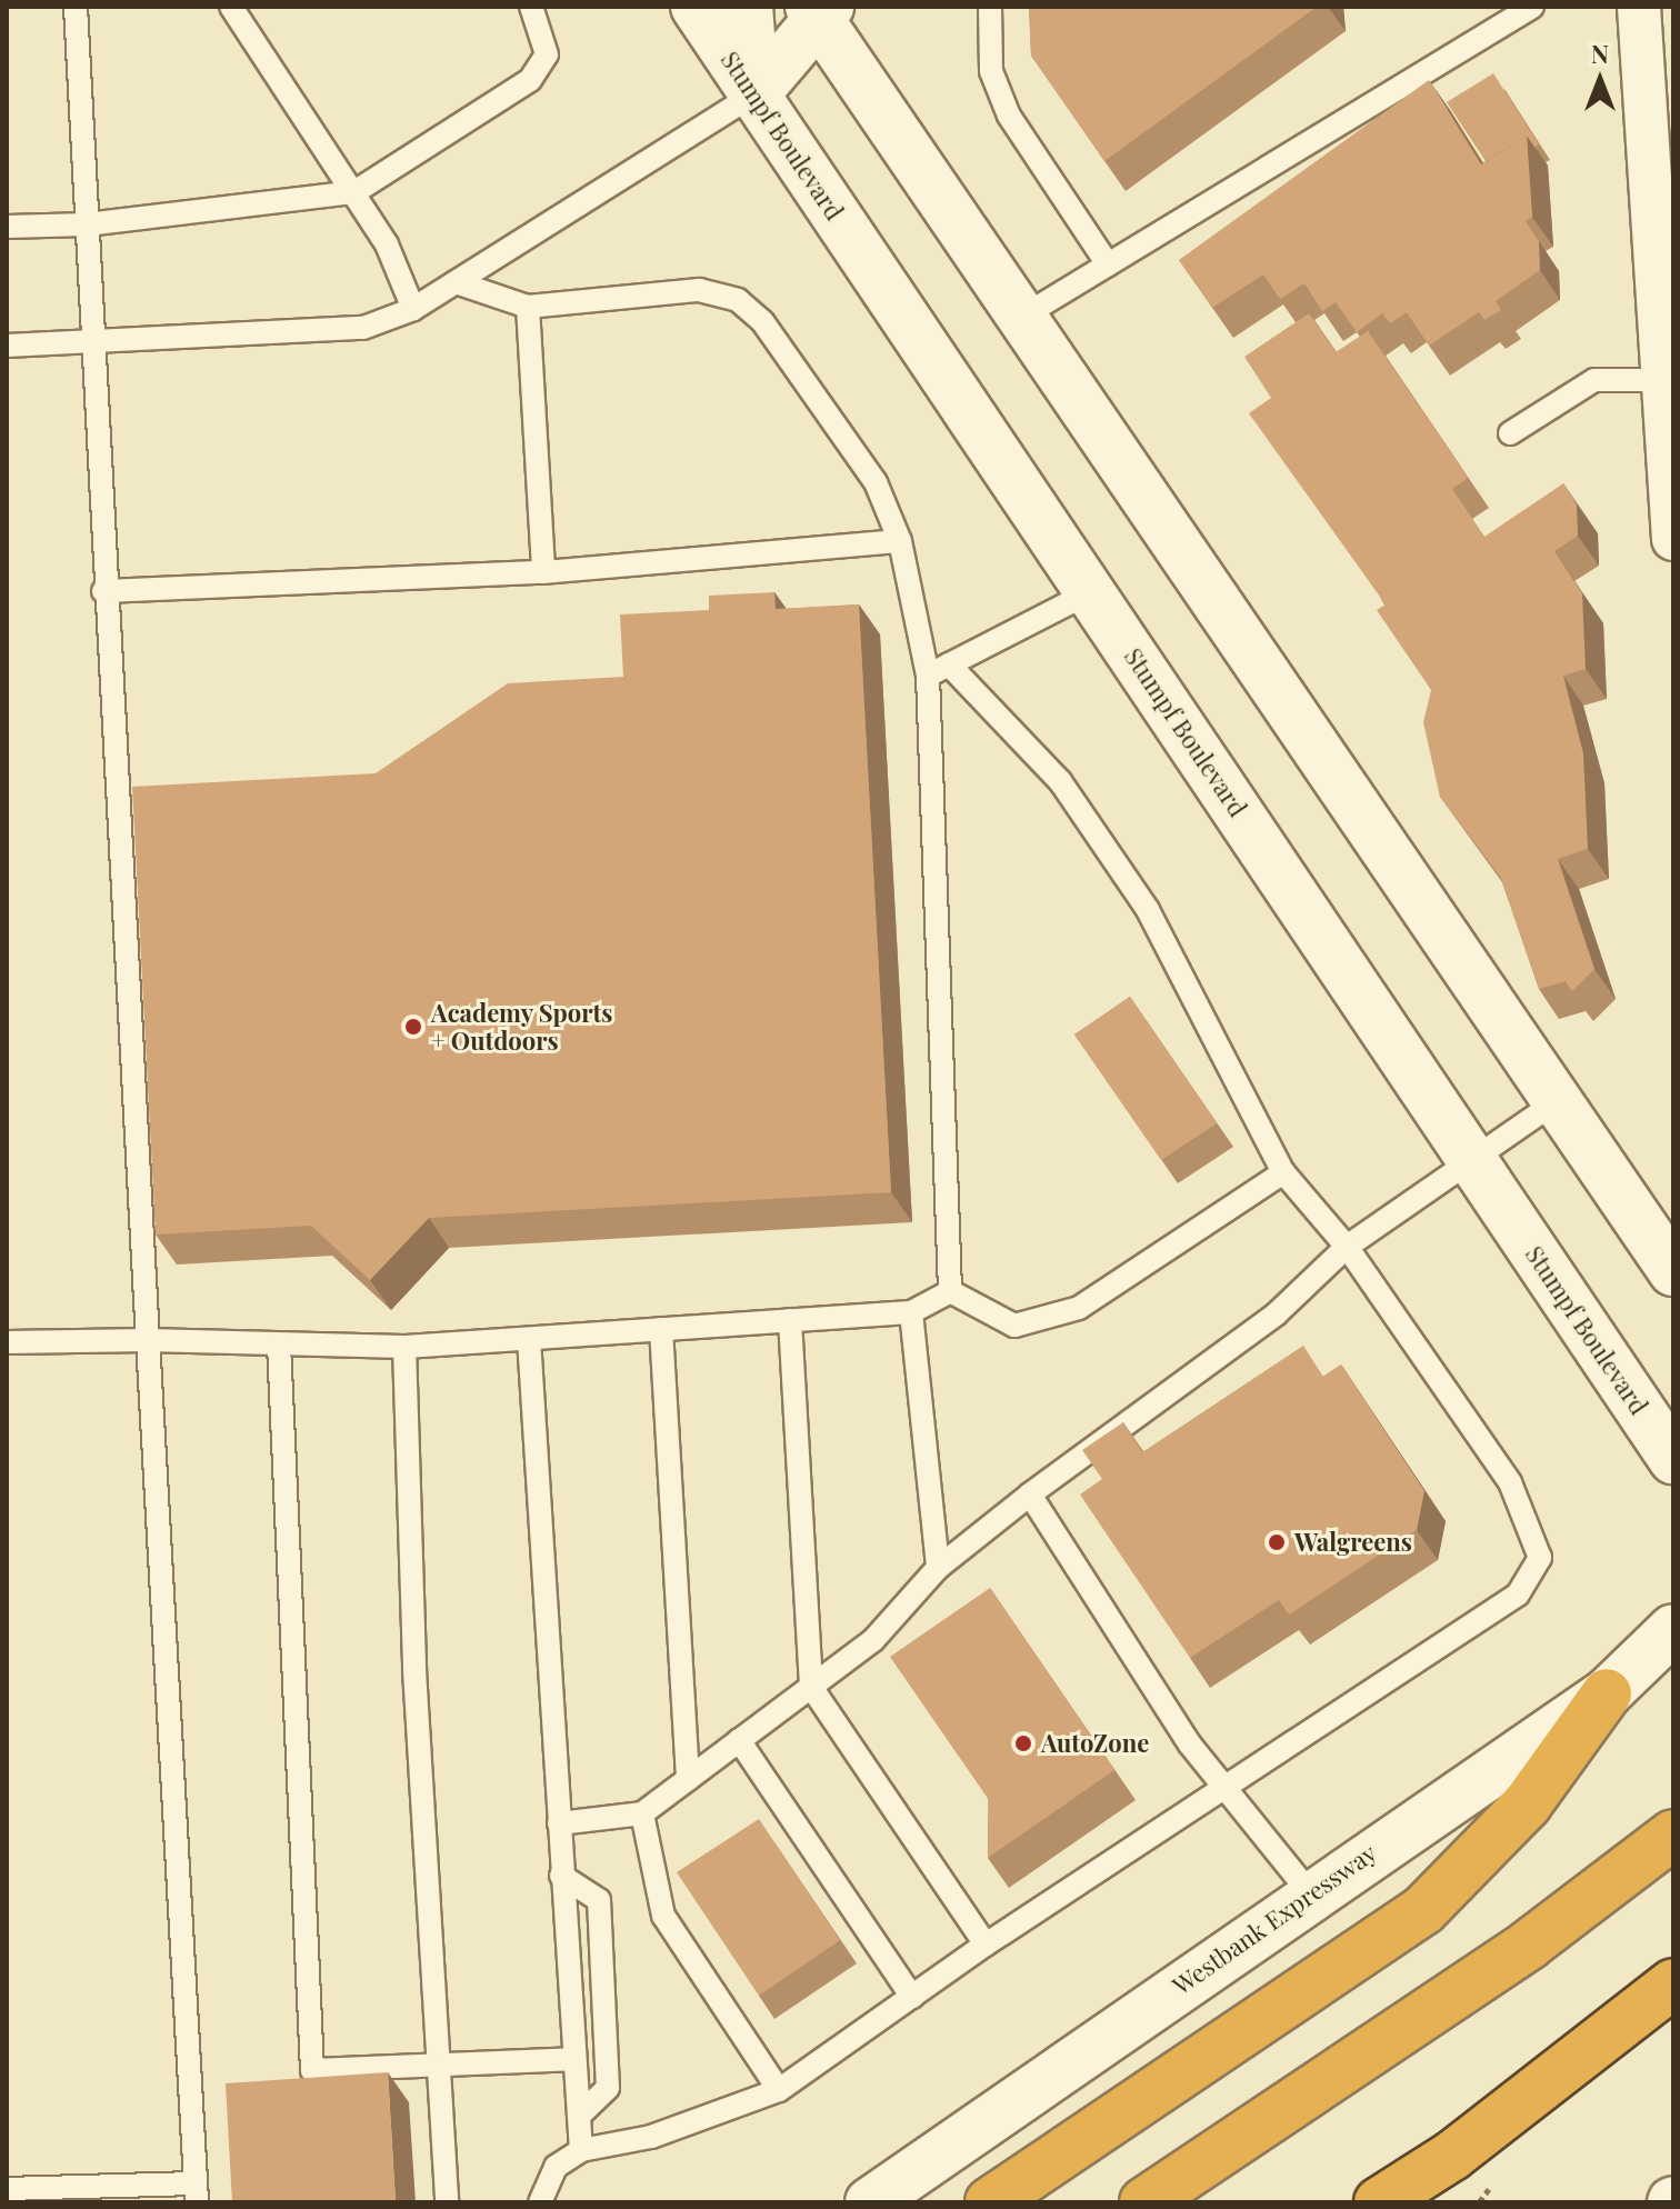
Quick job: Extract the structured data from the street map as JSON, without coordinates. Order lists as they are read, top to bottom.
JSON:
{
  "streets": {
    "main road": ["Stumpf Boulevard", "Westbank Expressway"]
  },
  "places": ["Academy Sports + Outdoors", "Walgreens", "AutoZone"],
  "north": "top"
}
